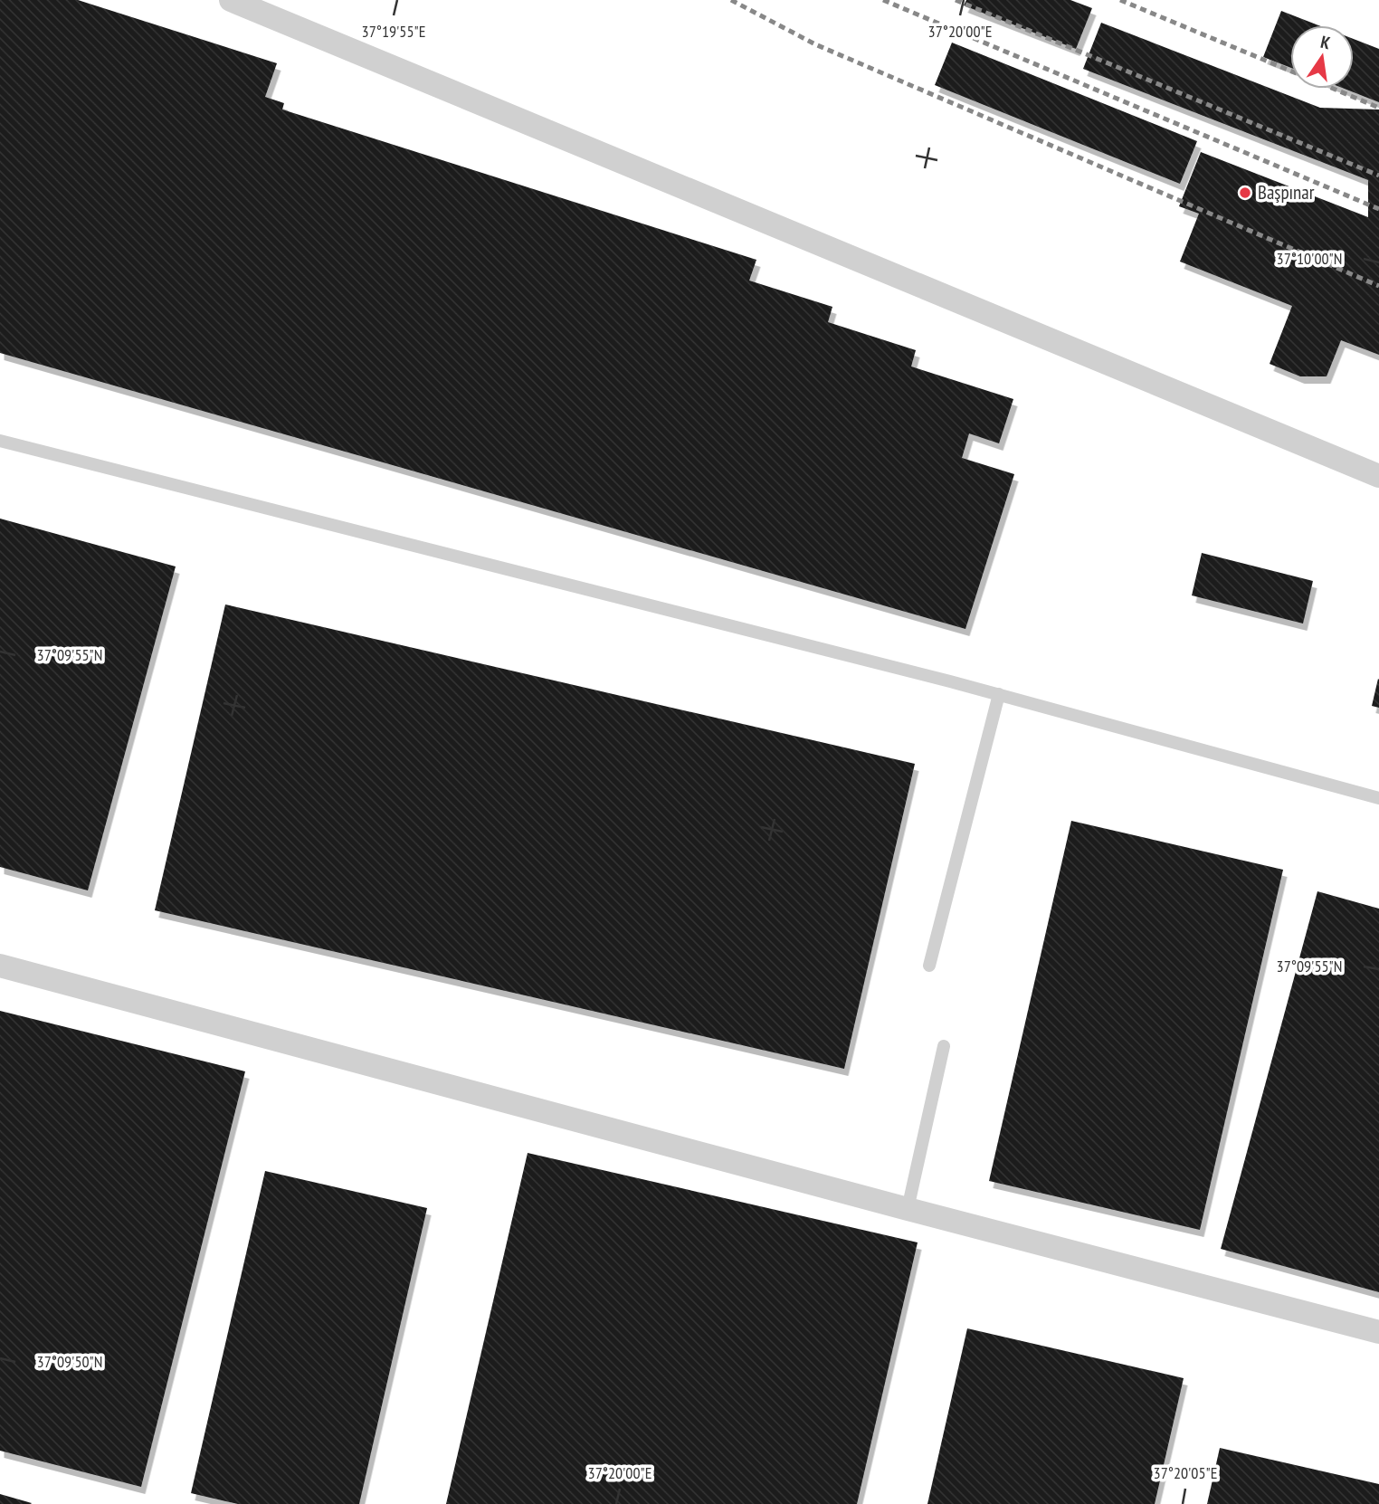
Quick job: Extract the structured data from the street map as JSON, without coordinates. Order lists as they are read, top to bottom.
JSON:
{
  "places": ["Başpınar"],
  "north": "top",
  "coordinates": [
    "37°19'55\"E",
    "37°20'00\"E",
    "37°10'00\"N",
    "37°09'55\"N",
    "37°09'50\"N",
    "37°20'05\"E"
  ]
}
